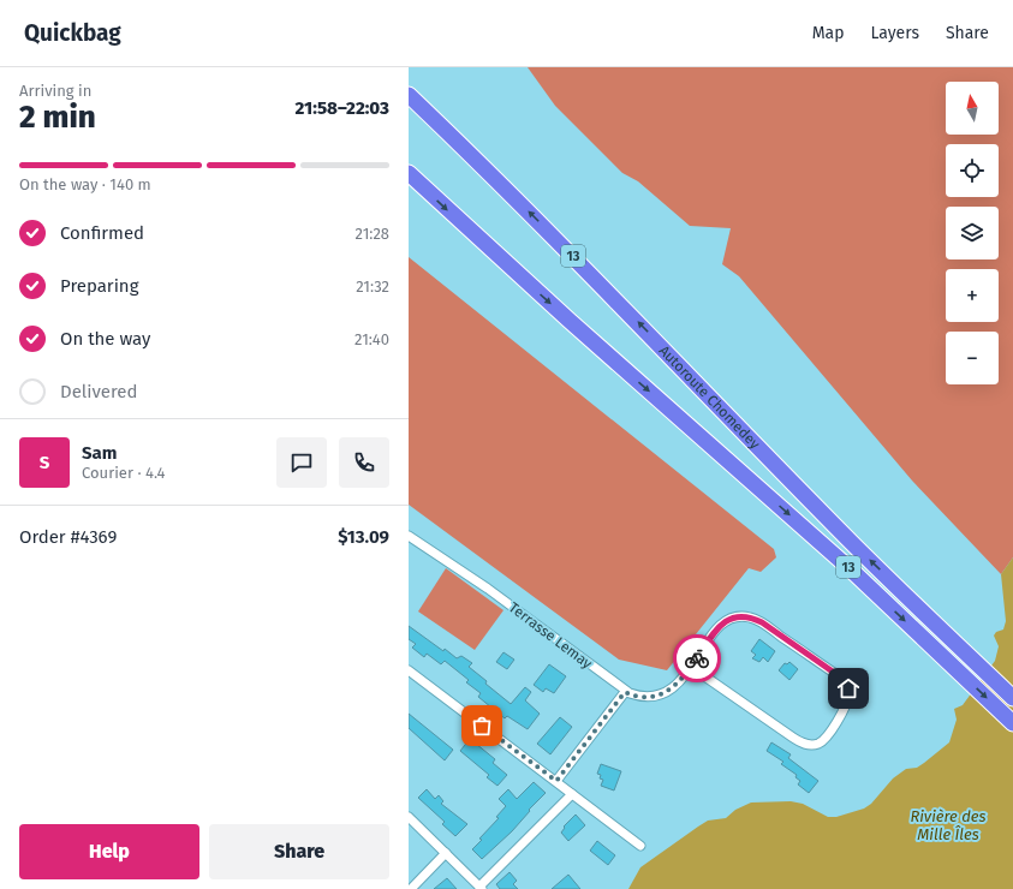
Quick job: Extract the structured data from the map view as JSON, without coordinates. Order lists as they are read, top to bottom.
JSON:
{
  "streets": {
    "highway": ["13", "Autoroute Chomedey"],
    "street": ["Terrasse Lemay"]
  },
  "water": ["Rivière des Mille Îles"],
  "north": "top",
  "page": {
    "header": "Quickbag",
    "nav": ["Map", "Layers", "Share"],
    "heading": ["2 min", "Arriving in", "21:58–22:03"],
    "panel": [
      "Sam",
      "Courier · 4.4",
      "Order #4369",
      "$13.09"
    ],
    "map_buttons": ["+", "−"],
    "bar": "On the way · 140 m",
    "list": [
      ["Confirmed", "21:28"],
      ["Preparing", "21:32"],
      ["On the way", "21:40"],
      "Delivered"
    ],
    "round": "S",
    "buttons": ["Help", "Share"]
  }
}
